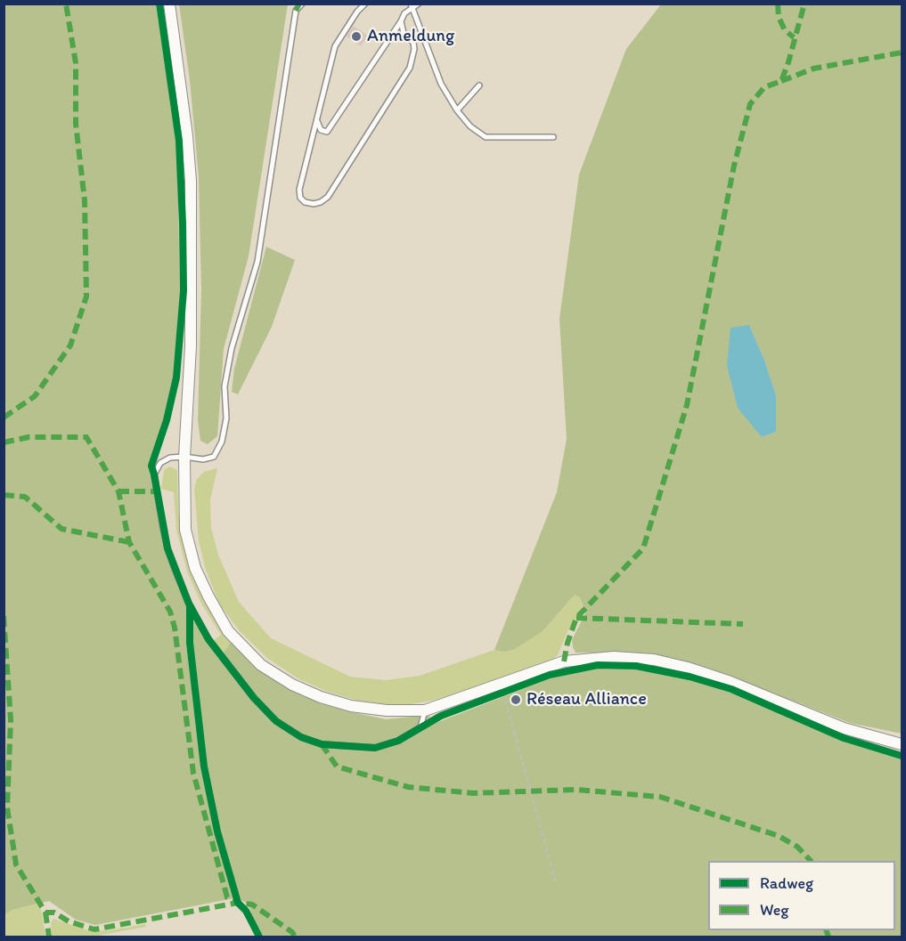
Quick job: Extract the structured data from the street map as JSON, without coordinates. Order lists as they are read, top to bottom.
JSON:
{
  "places": ["Anmeldung", "Réseau Alliance"],
  "legend": ["Radweg", "Weg"]
}
